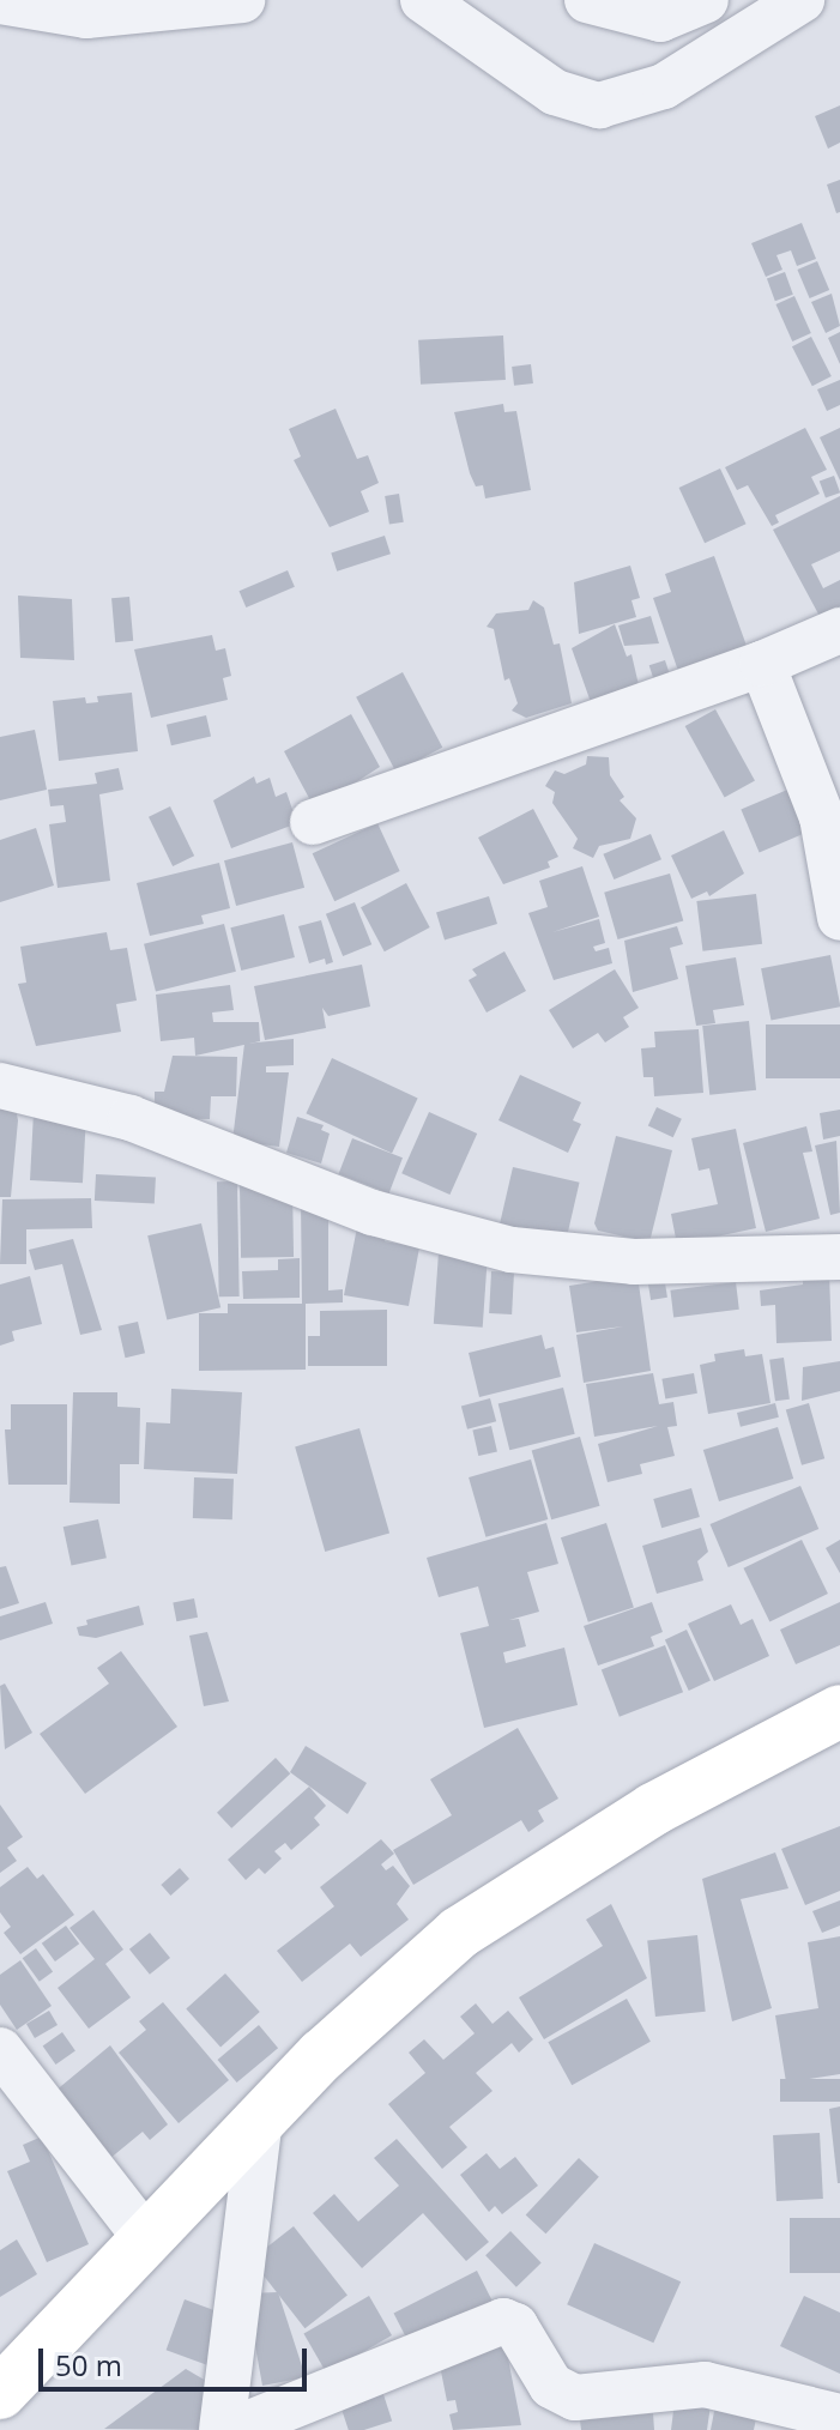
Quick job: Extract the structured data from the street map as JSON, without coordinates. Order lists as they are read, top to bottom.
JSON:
{
  "scale_bar": "50 m"
}
